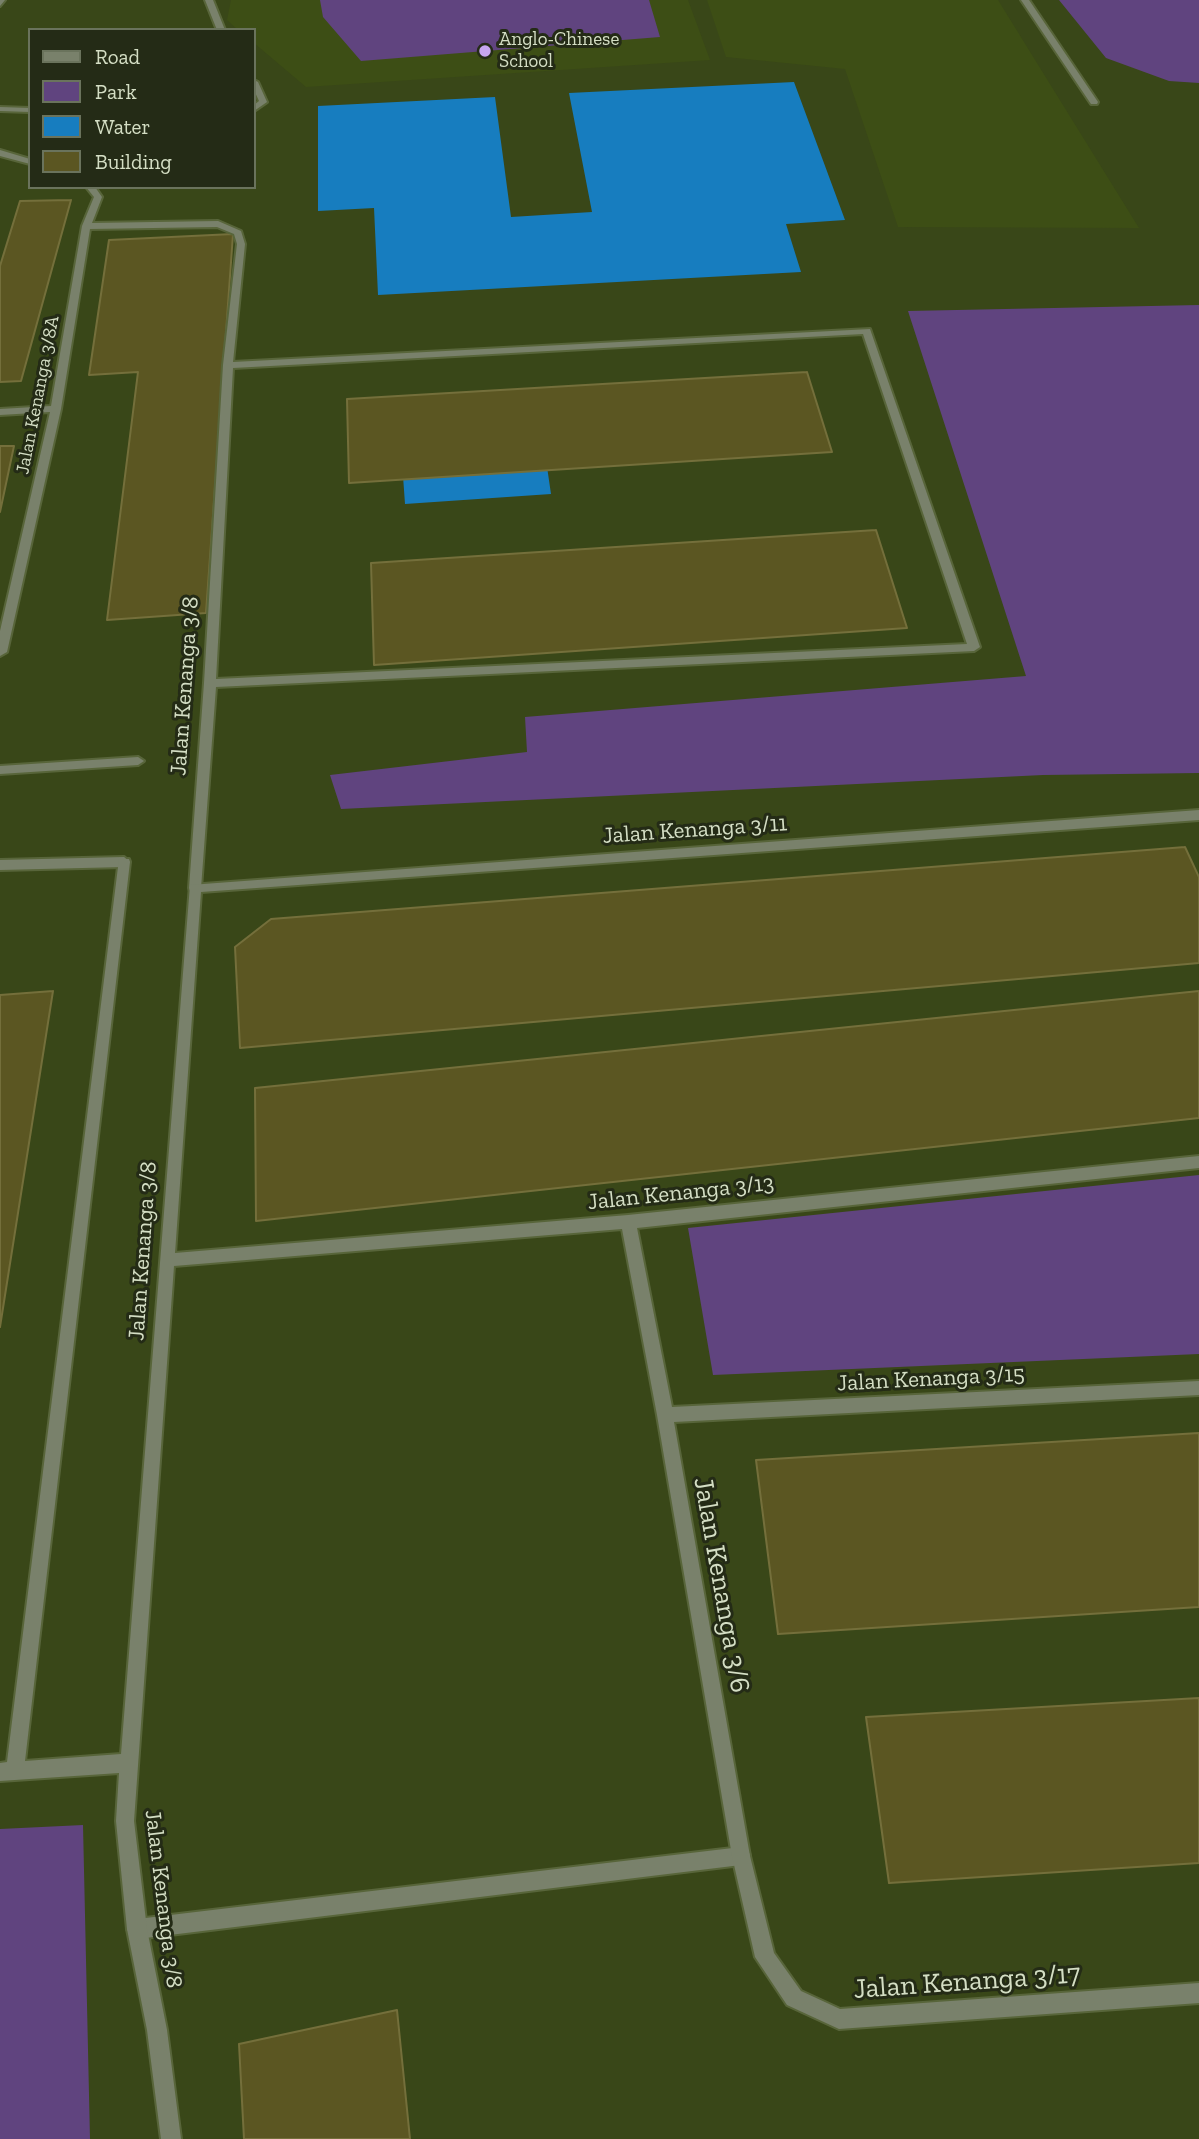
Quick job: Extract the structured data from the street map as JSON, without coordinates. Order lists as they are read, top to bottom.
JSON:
{
  "streets": {
    "street": [
      "Jalan Kenanga 3/8A",
      "Jalan Kenanga 3/8",
      "Jalan Kenanga 3/11",
      "Jalan Kenanga 3/13",
      "Jalan Kenanga 3/15",
      "Jalan Kenanga 3/6",
      "Jalan Kenanga 3/17"
    ]
  },
  "crossings": [
    ["Jalan Kenanga 3/8A", "Jalan Kenanga 3/8"],
    ["Jalan Kenanga 3/8", "Jalan Kenanga 3/11"],
    ["Jalan Kenanga 3/8", "Jalan Kenanga 3/13"],
    ["Jalan Kenanga 3/13", "Jalan Kenanga 3/6"],
    ["Jalan Kenanga 3/15", "Jalan Kenanga 3/6"],
    ["Jalan Kenanga 3/6", "Jalan Kenanga 3/17"]
  ],
  "places": ["Anglo-Chinese School"],
  "legend": [
    "Road",
    "Park",
    "Water",
    "Building"
  ]
}
